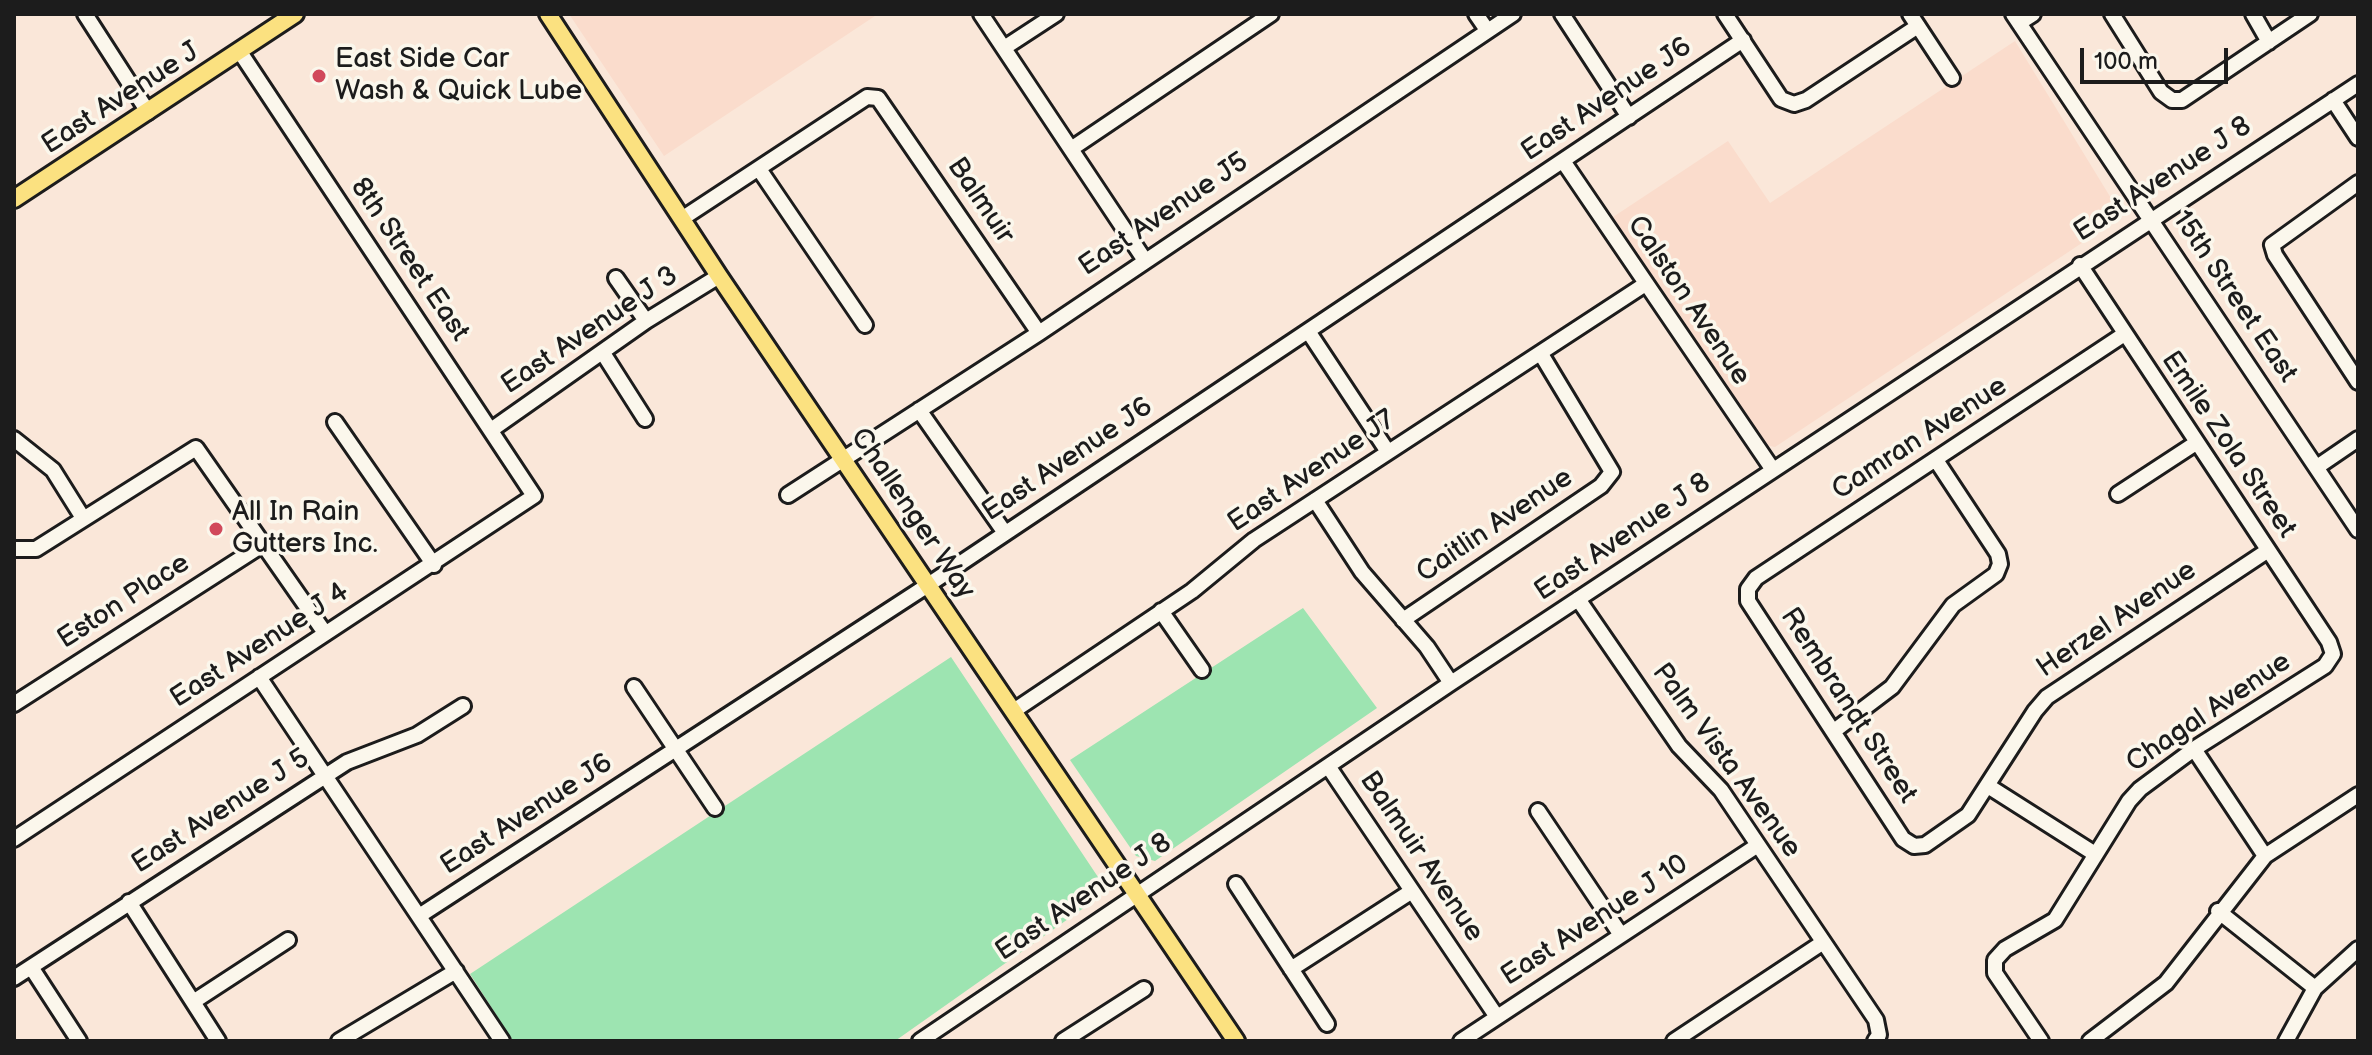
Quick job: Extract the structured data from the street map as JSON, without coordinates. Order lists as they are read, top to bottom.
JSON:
{
  "streets": {
    "main road": ["East Avenue J", "Challenger Way"],
    "street": [
      "East Avenue J6",
      "East Avenue J 8",
      "Balmuir",
      "East Avenue J5",
      "8th Street East",
      "15th Street East",
      "Calston Avenue",
      "East Avenue J 3",
      "Camran Avenue",
      "Emile Zola Street",
      "East Avenue J7",
      "Caitlin Avenue",
      "Eston Place",
      "Herzel Avenue",
      "East Avenue J 4",
      "Rembrandt Street",
      "Chagal Avenue",
      "Palm Vista Avenue",
      "East Avenue J 5",
      "Balmuir Avenue",
      "East Avenue J 10"
    ]
  },
  "crossings": [
    ["East Avenue J", "8th Street East"],
    ["East Avenue J6", "Calston Avenue"],
    ["East Avenue J6", "Challenger Way"],
    ["East Avenue J 8", "15th Street East"],
    ["East Avenue J 8", "Calston Avenue"],
    ["East Avenue J 8", "Emile Zola Street"],
    ["East Avenue J 8", "Challenger Way"],
    ["East Avenue J 8", "Palm Vista Avenue"],
    ["East Avenue J 8", "Balmuir Avenue"],
    ["Balmuir", "East Avenue J5"],
    ["East Avenue J5", "Challenger Way"],
    ["8th Street East", "East Avenue J 3"],
    ["8th Street East", "East Avenue J 4"],
    ["Calston Avenue", "East Avenue J7"],
    ["East Avenue J 3", "Challenger Way"],
    ["Camran Avenue", "Emile Zola Street"],
    ["Camran Avenue", "Rembrandt Street"],
    ["Emile Zola Street", "Herzel Avenue"],
    ["Emile Zola Street", "Chagal Avenue"],
    ["East Avenue J7", "Challenger Way"],
    ["East Avenue J7", "Caitlin Avenue"],
    ["Herzel Avenue", "Rembrandt Street"],
    ["Palm Vista Avenue", "East Avenue J 10"],
    ["Balmuir Avenue", "East Avenue J 10"]
  ],
  "places": ["East Side Car Wash & Quick Lube", "All In Rain Gutters Inc."],
  "scale_bar": "100 m"
}
